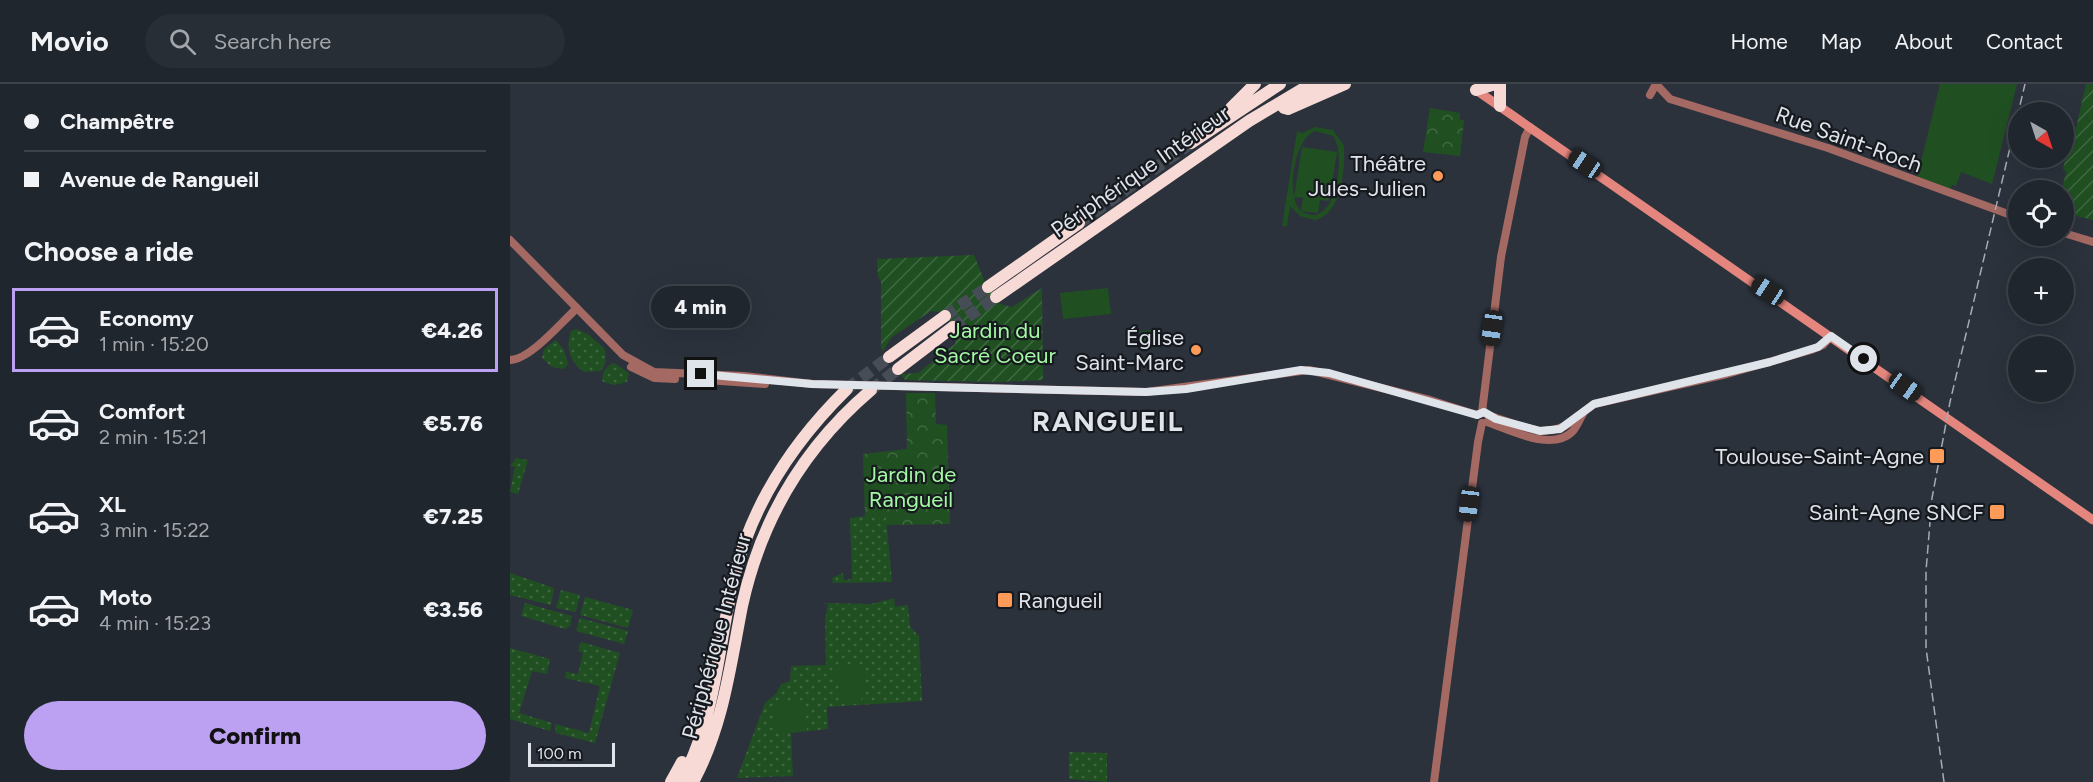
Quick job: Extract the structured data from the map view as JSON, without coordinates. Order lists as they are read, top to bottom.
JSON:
{
  "streets": {
    "highway": ["Périphérique Intérieur"],
    "street": ["Rue Saint-Roch"]
  },
  "districts": ["RANGUEIL"],
  "parks": ["Jardin du Sacré Coeur", "Jardin de Rangueil"],
  "places": {
    "other": ["Théâtre Jules-Julien", "Église Saint-Marc"],
    "transit": ["Toulouse-Saint-Agne", "Saint-Agne SNCF", "Rangueil"]
  },
  "scale_bar": "100 m",
  "north": "bottom right",
  "page": {
    "header": "Movio",
    "search": "Search here",
    "nav": [
      "Home",
      "Map",
      "About",
      "Contact"
    ],
    "banner": ["Champêtre", "Avenue de Rangueil"],
    "map_buttons": ["+", "−"],
    "heading": "Choose a ride",
    "bubble": "4 min",
    "list": [
      {
        "name": "Economy",
        "note": "1 min · 15:20",
        "value": "€4.26"
      },
      {
        "name": "Comfort",
        "note": "2 min · 15:21",
        "value": "€5.76"
      },
      {
        "name": "XL",
        "note": "3 min · 15:22",
        "value": "€7.25"
      },
      {
        "name": "Moto",
        "note": "4 min · 15:23",
        "value": "€3.56"
      }
    ],
    "buttons": "Confirm",
    "scale": "100 m"
  }
}
